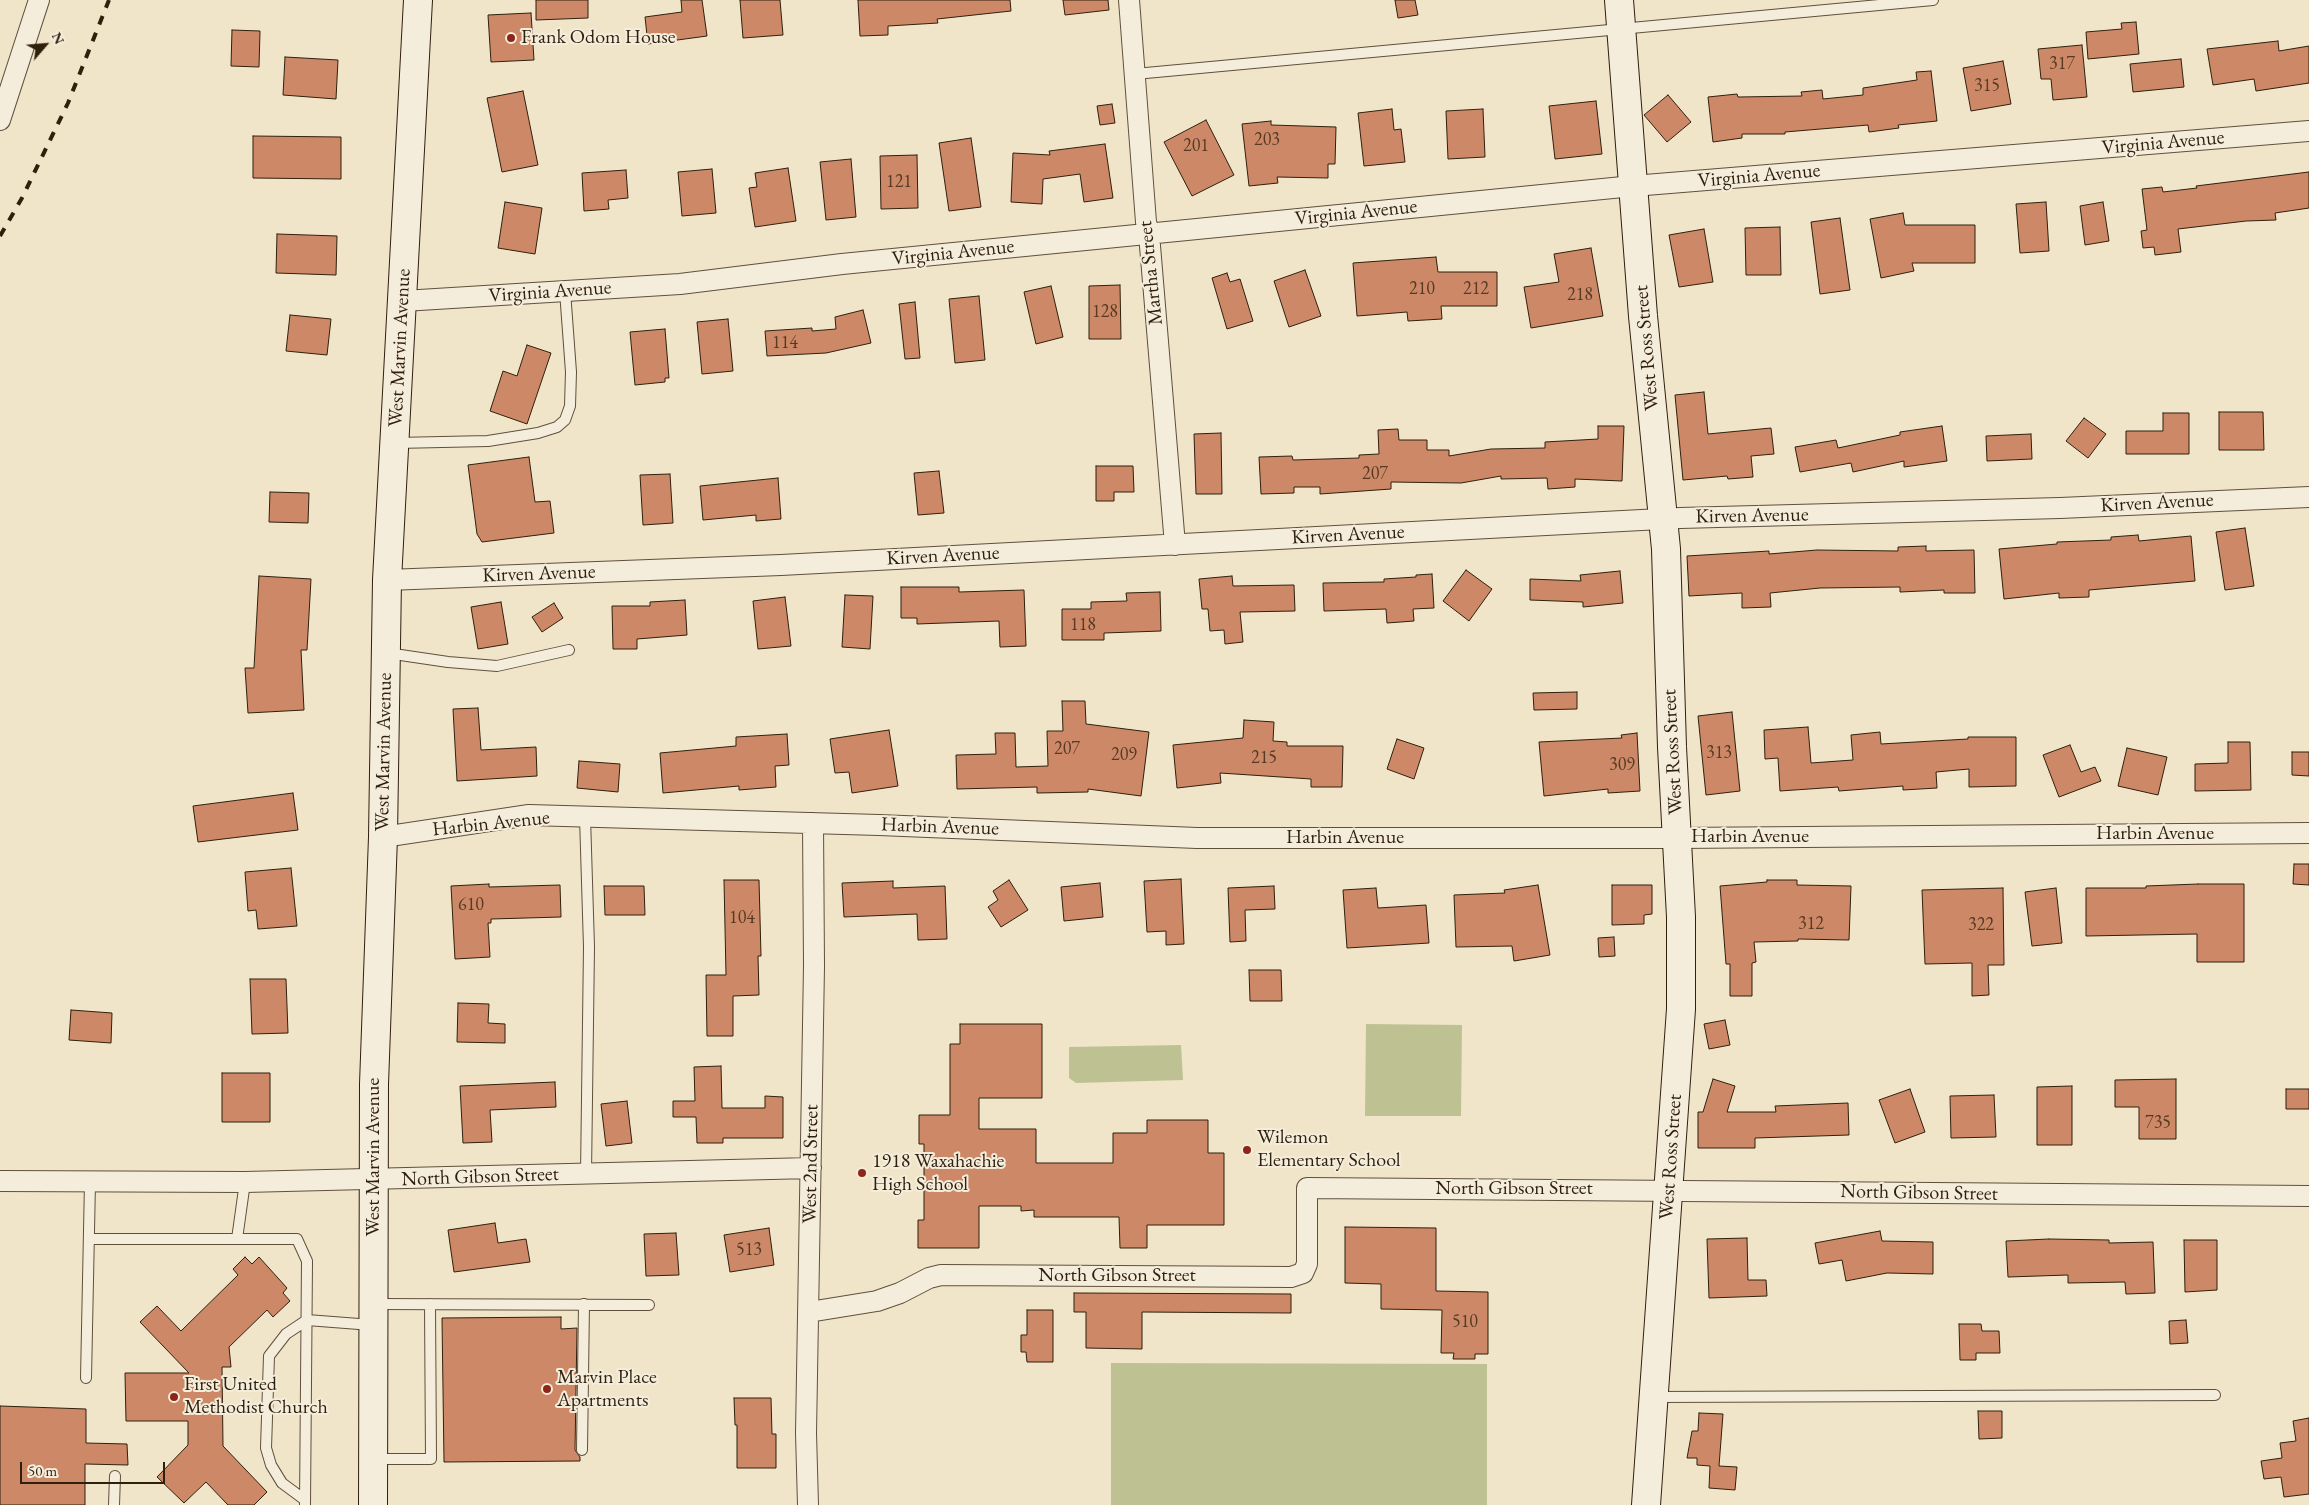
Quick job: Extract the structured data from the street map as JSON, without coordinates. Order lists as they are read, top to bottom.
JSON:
{
  "streets": {
    "street": [
      "Virginia Avenue",
      "Martha Street",
      "West Marvin Avenue",
      "West Ross Street",
      "Kirven Avenue",
      "Harbin Avenue",
      "West 2nd Street",
      "North Gibson Street"
    ]
  },
  "crossings": [
    ["Virginia Avenue", "Martha Street"],
    ["Virginia Avenue", "West Marvin Avenue"],
    ["Virginia Avenue", "West Ross Street"],
    ["Martha Street", "Kirven Avenue"],
    ["West Marvin Avenue", "Kirven Avenue"],
    ["West Marvin Avenue", "Harbin Avenue"],
    ["West Marvin Avenue", "North Gibson Street"],
    ["West Ross Street", "Kirven Avenue"],
    ["West Ross Street", "Harbin Avenue"],
    ["West Ross Street", "North Gibson Street"],
    ["Harbin Avenue", "West 2nd Street"],
    ["West 2nd Street", "North Gibson Street"]
  ],
  "places": [
    "Frank Odom House",
    "Wilemon Elementary School",
    "1918 Waxahachie High School",
    "Marvin Place Apartments",
    "First United Methodist Church"
  ],
  "house_numbers": [
    "317",
    "315",
    "203",
    "201",
    "121",
    "210",
    "212",
    "218",
    "128",
    "114",
    "207",
    "118",
    "207",
    "313",
    "209",
    "215",
    "309",
    "610",
    "104",
    "312",
    "322",
    "735",
    "513",
    "510"
  ],
  "scale_bar": "50 m",
  "north": "top right"
}
